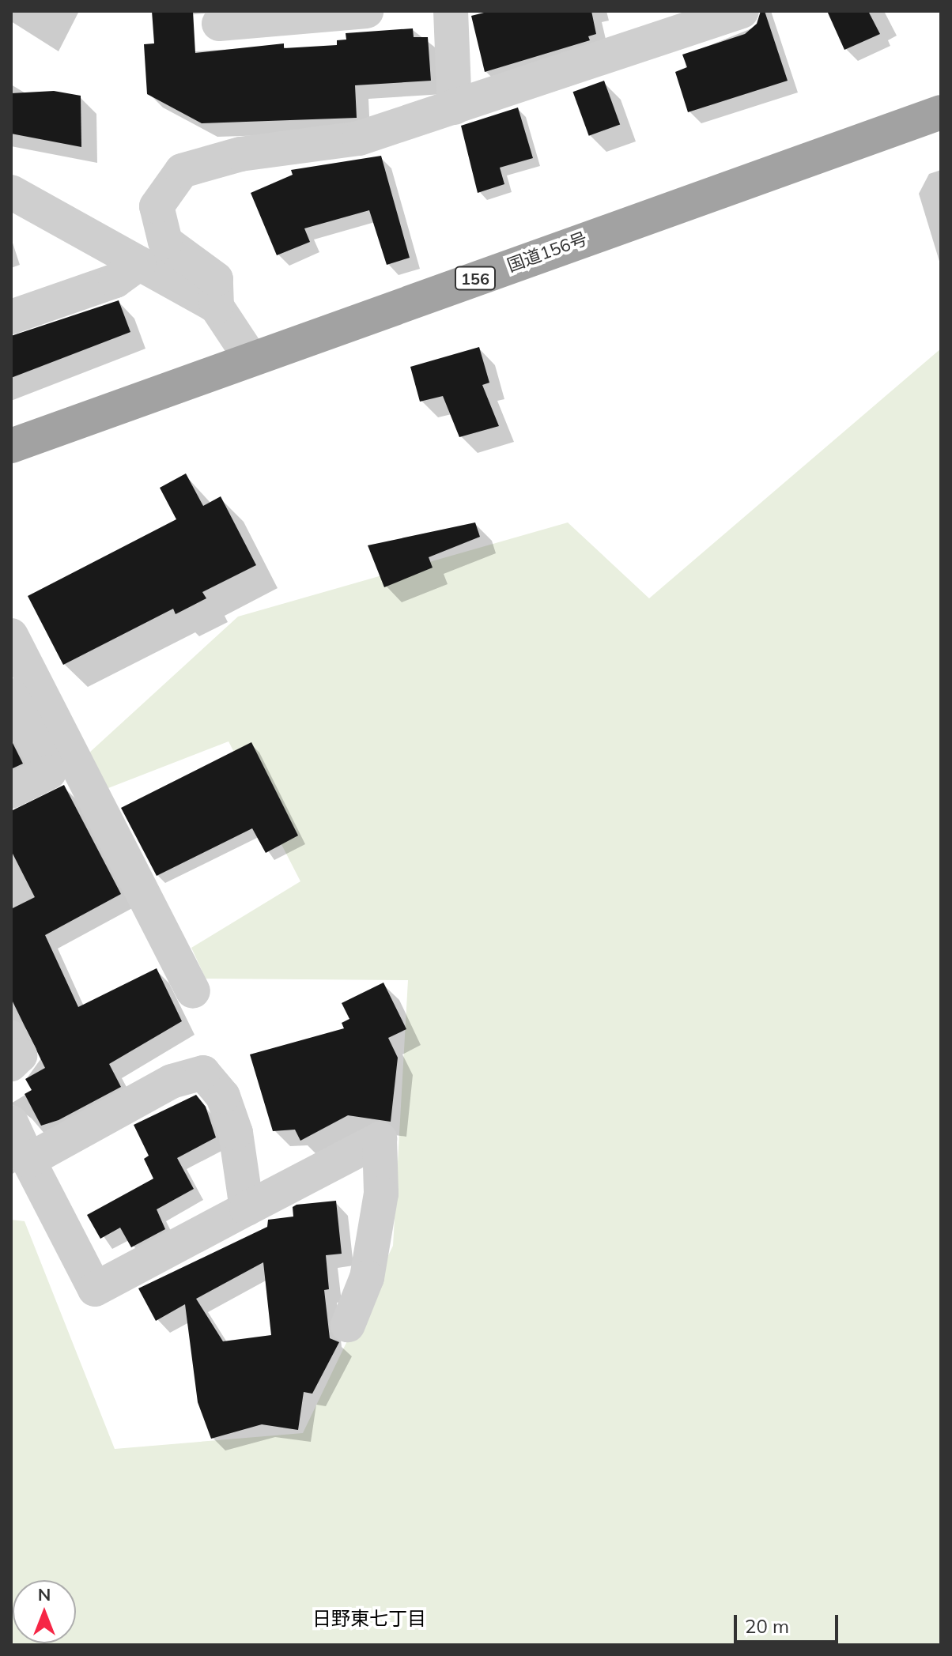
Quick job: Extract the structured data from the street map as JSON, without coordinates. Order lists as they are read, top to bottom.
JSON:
{
  "streets": {
    "highway": ["国道156号", "156"]
  },
  "districts": ["日野東七丁目"],
  "scale_bar": "20 m",
  "north": "top"
}
